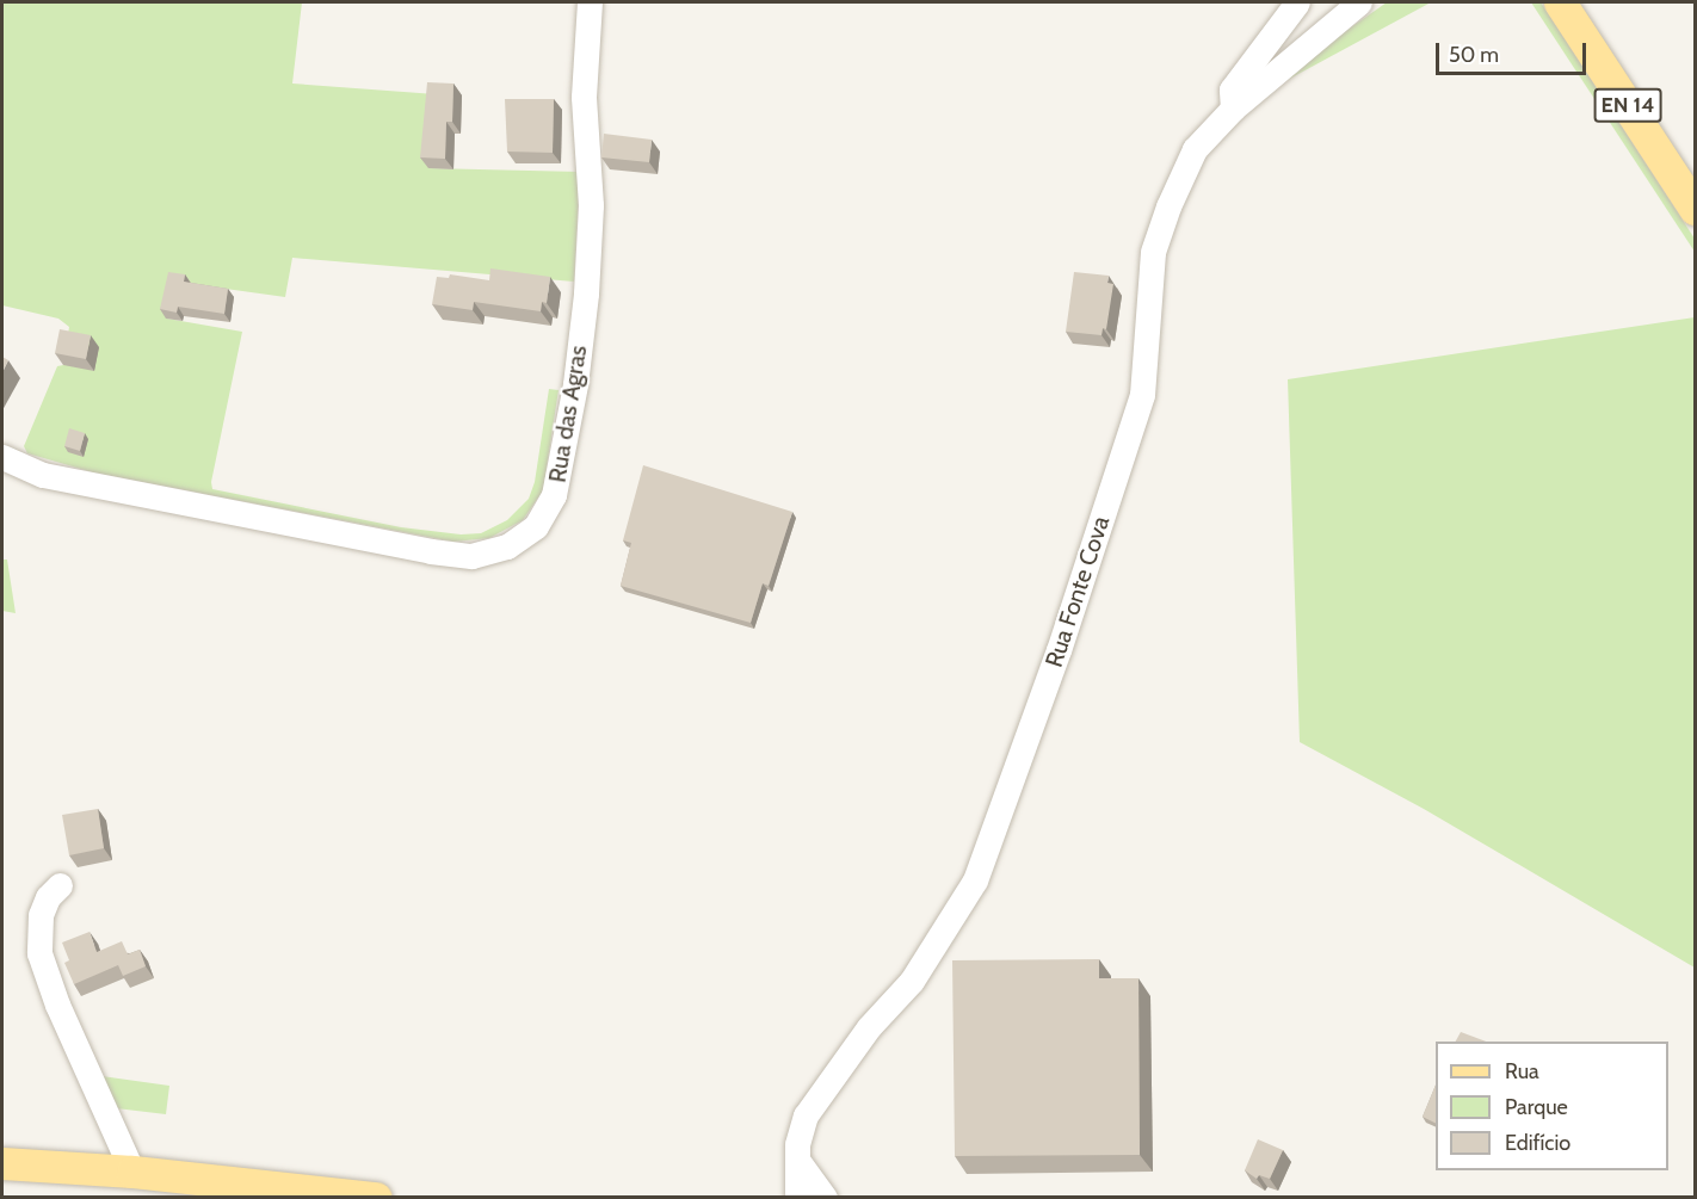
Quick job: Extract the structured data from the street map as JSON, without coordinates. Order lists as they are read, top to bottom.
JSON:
{
  "streets": {
    "main road": ["EN 14"],
    "street": ["Rua das Agras", "Rua Fonte Cova"]
  },
  "legend": ["Rua", "Parque", "Edifício"],
  "scale_bar": "50 m"
}
